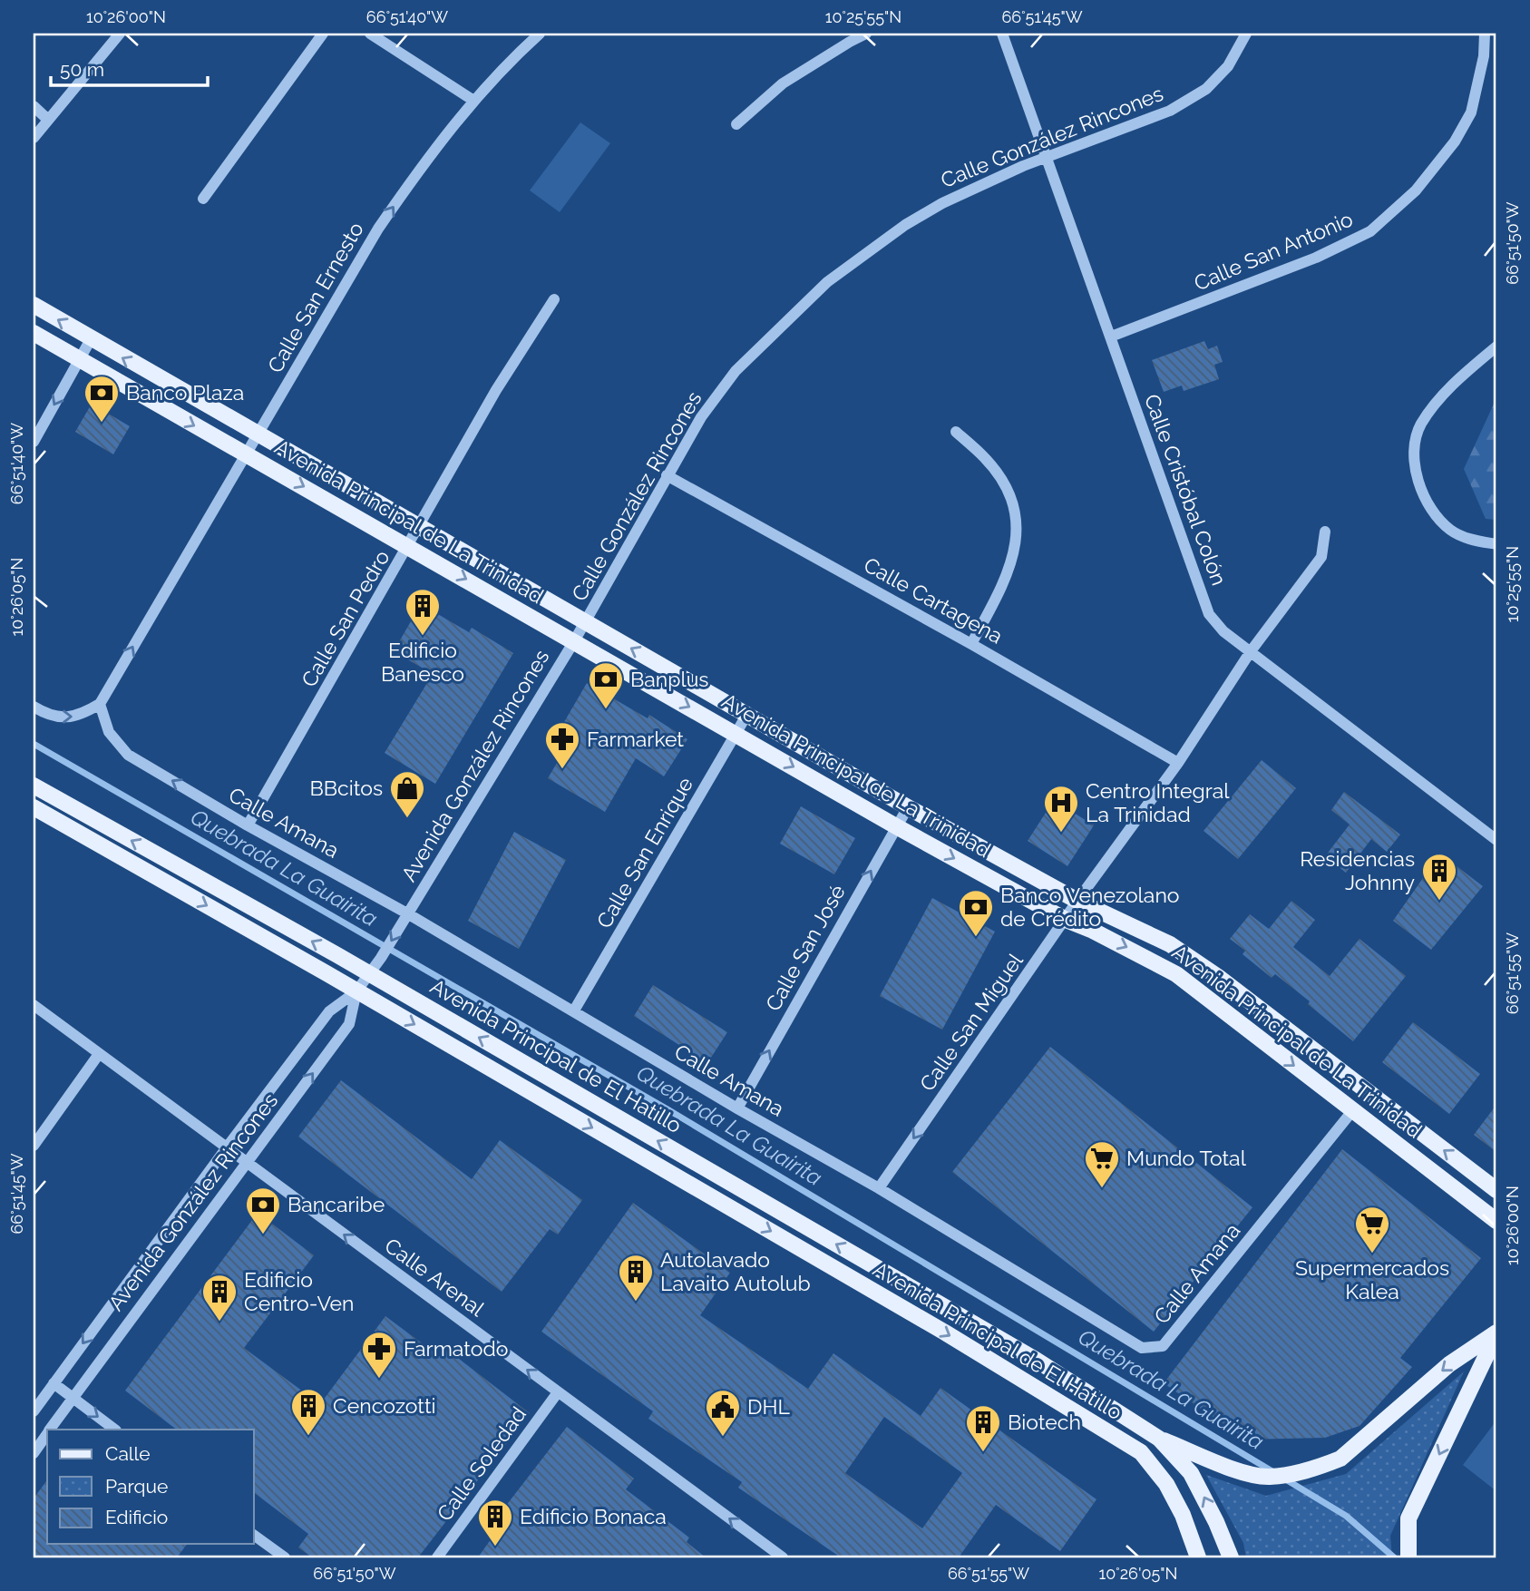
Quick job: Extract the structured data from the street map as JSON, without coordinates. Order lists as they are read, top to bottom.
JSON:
{
  "streets": {
    "main road": ["Avenida Principal de La Trinidad", "Avenida Principal de El Hatillo"],
    "street": [
      "Calle González Rincones",
      "Calle San Antonio",
      "Calle San Ernesto",
      "Calle Cristóbal Colón",
      "Calle Cartagena",
      "Calle San Pedro",
      "Avenida González Rincones",
      "Calle Amana",
      "Calle San Enrique",
      "Calle San José",
      "Calle San Miguel",
      "Calle Arenal",
      "Calle Soledad"
    ]
  },
  "crossings": [
    ["Calle González Rincones", "Calle Cristóbal Colón"],
    ["Calle González Rincones", "Avenida Principal de La Trinidad"],
    ["Calle González Rincones", "Calle Cartagena"],
    ["Calle González Rincones", "Avenida González Rincones"],
    ["Calle San Antonio", "Calle Cristóbal Colón"],
    ["Calle San Ernesto", "Avenida Principal de La Trinidad"],
    ["Calle San Ernesto", "Calle Amana"],
    ["Calle Cristóbal Colón", "Calle San Miguel"],
    ["Avenida Principal de La Trinidad", "Calle San Pedro"],
    ["Avenida Principal de La Trinidad", "Avenida González Rincones"],
    ["Avenida Principal de La Trinidad", "Calle Amana"],
    ["Avenida Principal de La Trinidad", "Calle San Enrique"],
    ["Avenida Principal de La Trinidad", "Calle San José"],
    ["Avenida Principal de La Trinidad", "Calle San Miguel"],
    ["Calle Cartagena", "Calle San Miguel"],
    ["Calle San Pedro", "Calle Amana"],
    ["Avenida González Rincones", "Calle Amana"],
    ["Avenida González Rincones", "Avenida Principal de El Hatillo"],
    ["Avenida González Rincones", "Calle Arenal"],
    ["Calle Amana", "Calle San Enrique"],
    ["Calle Amana", "Calle San José"],
    ["Calle Amana", "Calle San Miguel"],
    ["Calle Arenal", "Calle Soledad"]
  ],
  "one_way": [
    "Calle San Ernesto",
    "Calle San José",
    "Calle San Miguel",
    "Calle Arenal"
  ],
  "water": ["Quebrada La Guairita"],
  "places": {
    "bank": [
      "Banco Plaza",
      "Banplus",
      "Banco Venezolano de Crédito",
      "Bancaribe"
    ],
    "building": [
      "Edificio Banesco",
      "Residencias Johnny",
      "Autolavado Lavaito Autolub",
      "Edificio Centro-Ven",
      "Cencozotti",
      "Biotech",
      "Edificio Bonaca"
    ],
    "pharmacy": ["Farmarket", "Farmatodo"],
    "shop": ["BBcitos"],
    "hospital": ["Centro Integral La Trinidad"],
    "supermarket": ["Mundo Total", "Supermercados Kalea"],
    "public building": ["DHL"]
  },
  "legend": ["Calle", "Parque", "Edificio"],
  "scale_bar": "50 m",
  "coordinates": [
    "10°26'00\"N",
    "66°51'40\"W",
    "10°25'55\"N",
    "66°51'45\"W",
    "66°51'50\"W",
    "10°26'05\"N",
    "66°51'55\"W"
  ]
}
